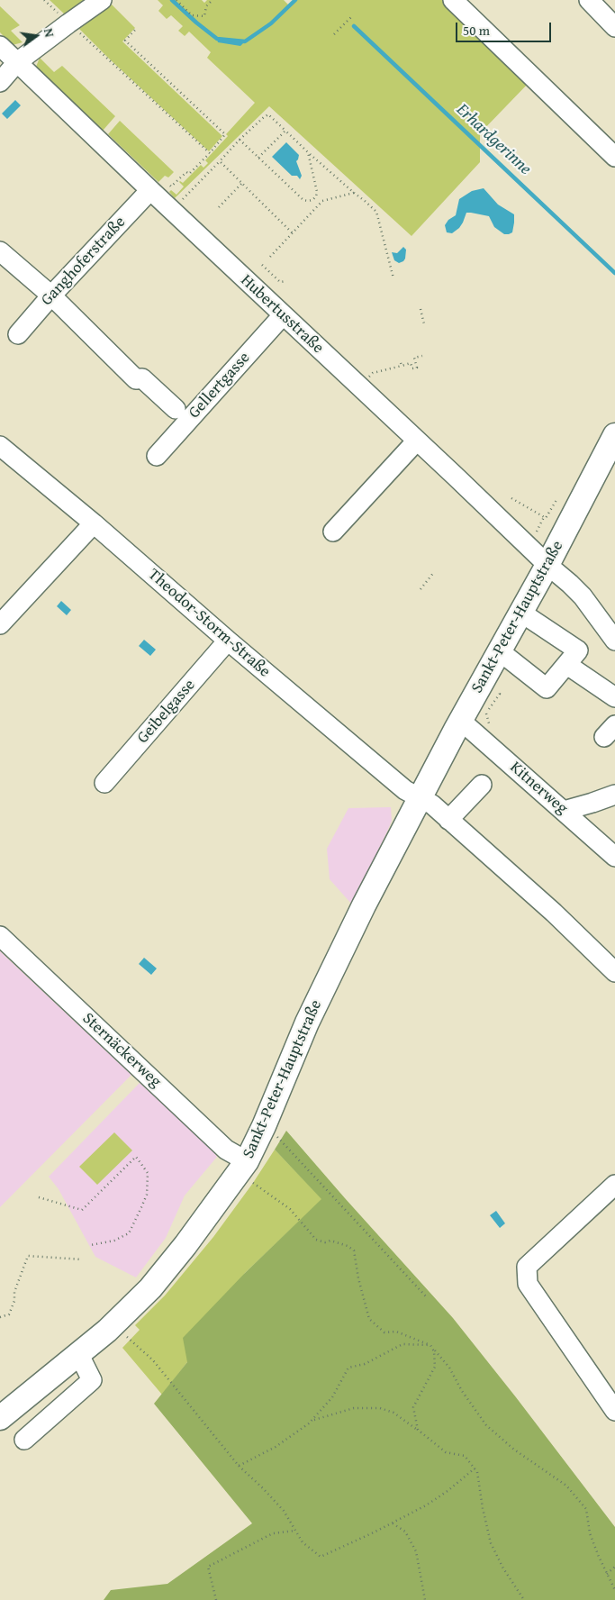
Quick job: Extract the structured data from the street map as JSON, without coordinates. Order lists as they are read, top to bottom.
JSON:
{
  "streets": {
    "main road": ["Sankt-Peter-Hauptstraße"],
    "street": [
      "Ganghoferstraße",
      "Hubertusstraße",
      "Gellertgasse",
      "Theodor-Storm-Straße",
      "Geibelgasse",
      "Kitnerweg",
      "Sternäckerweg"
    ]
  },
  "crossings": [
    ["Ganghoferstraße", "Hubertusstraße"],
    ["Hubertusstraße", "Gellertgasse"],
    ["Hubertusstraße", "Sankt-Peter-Hauptstraße"],
    ["Sankt-Peter-Hauptstraße", "Theodor-Storm-Straße"],
    ["Sankt-Peter-Hauptstraße", "Kitnerweg"],
    ["Sankt-Peter-Hauptstraße", "Sternäckerweg"],
    ["Theodor-Storm-Straße", "Geibelgasse"]
  ],
  "water": ["Erhardgerinne"],
  "scale_bar": "50 m",
  "north": "right"
}
